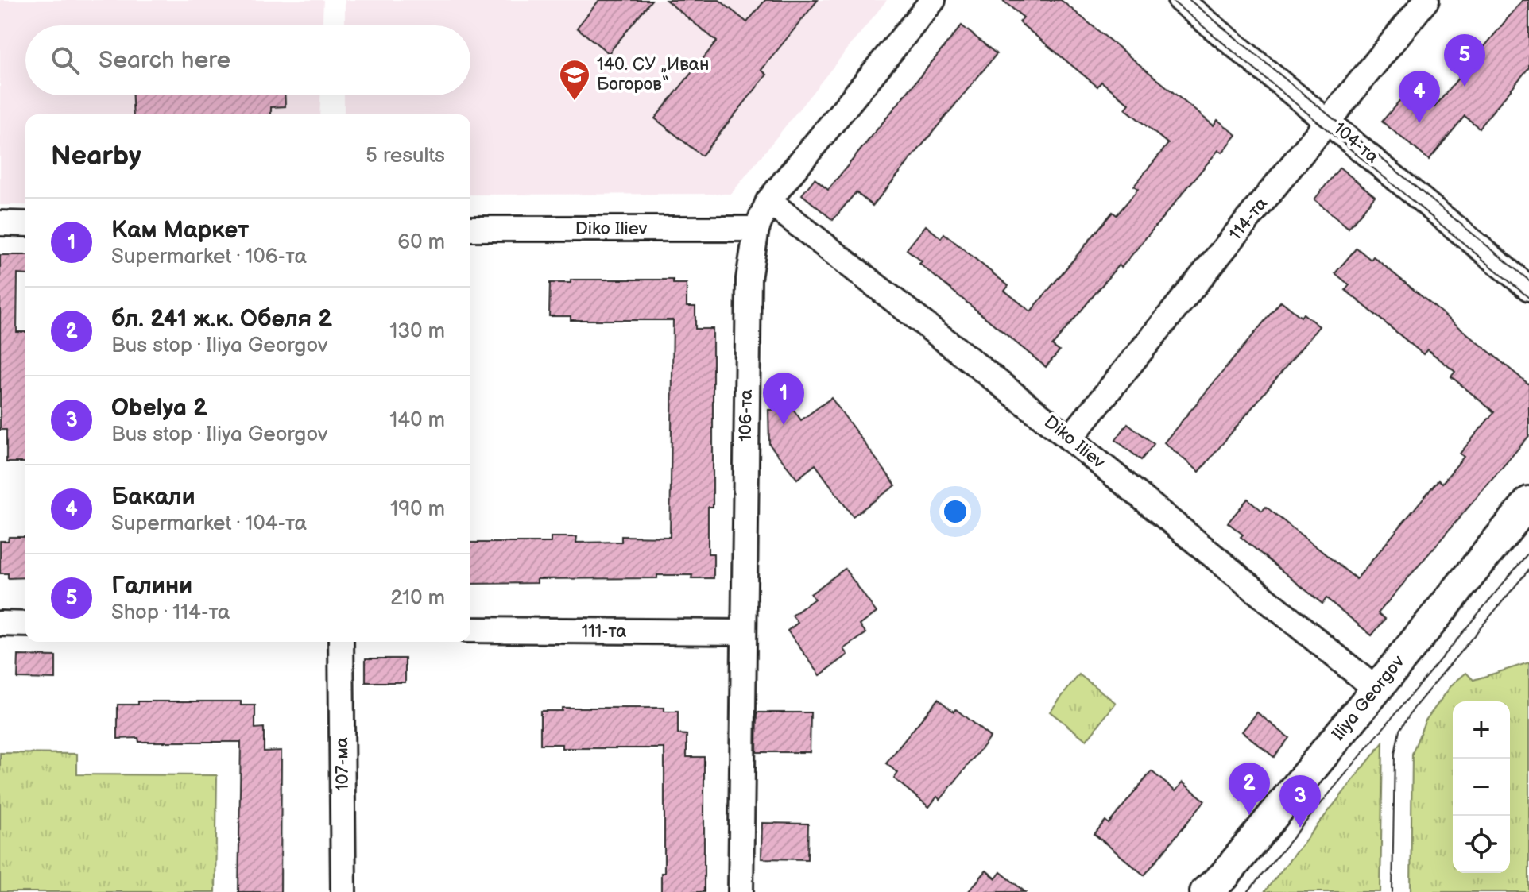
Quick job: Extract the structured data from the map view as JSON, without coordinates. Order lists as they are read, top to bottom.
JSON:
{
  "streets": {
    "street": [
      "104-та",
      "114-та",
      "Diko Iliev",
      "106-та",
      "111-та",
      "Iliya Georgov",
      "107-ма"
    ]
  },
  "crossings": [
    ["104-та", "114-та"],
    ["114-та", "Diko Iliev"],
    ["Diko Iliev", "106-та"],
    ["Diko Iliev", "Iliya Georgov"],
    ["106-та", "111-та"]
  ],
  "places": {
    "school or university": ["140. СУ „Иван Богоров“"]
  },
  "page": {
    "search": "Search here",
    "pins": [
      "5",
      "4",
      "1",
      "2",
      "3"
    ],
    "heading": ["Nearby", "5 results"],
    "list": [
      {
        "mark": "1",
        "name": "Кам Маркет",
        "note": "Supermarket · 106-та",
        "value": "60 m"
      },
      {
        "mark": "2",
        "name": "бл. 241 ж.к. Обеля 2",
        "note": "Bus stop · Iliya Georgov",
        "value": "130 m"
      },
      {
        "mark": "3",
        "name": "Obelya 2",
        "note": "Bus stop · Iliya Georgov",
        "value": "140 m"
      },
      {
        "mark": "4",
        "name": "Бакали",
        "note": "Supermarket · 104-та",
        "value": "190 m"
      },
      {
        "mark": "5",
        "name": "Галини",
        "note": "Shop · 114-та",
        "value": "210 m"
      }
    ],
    "map_buttons": ["+", "−"]
  }
}
